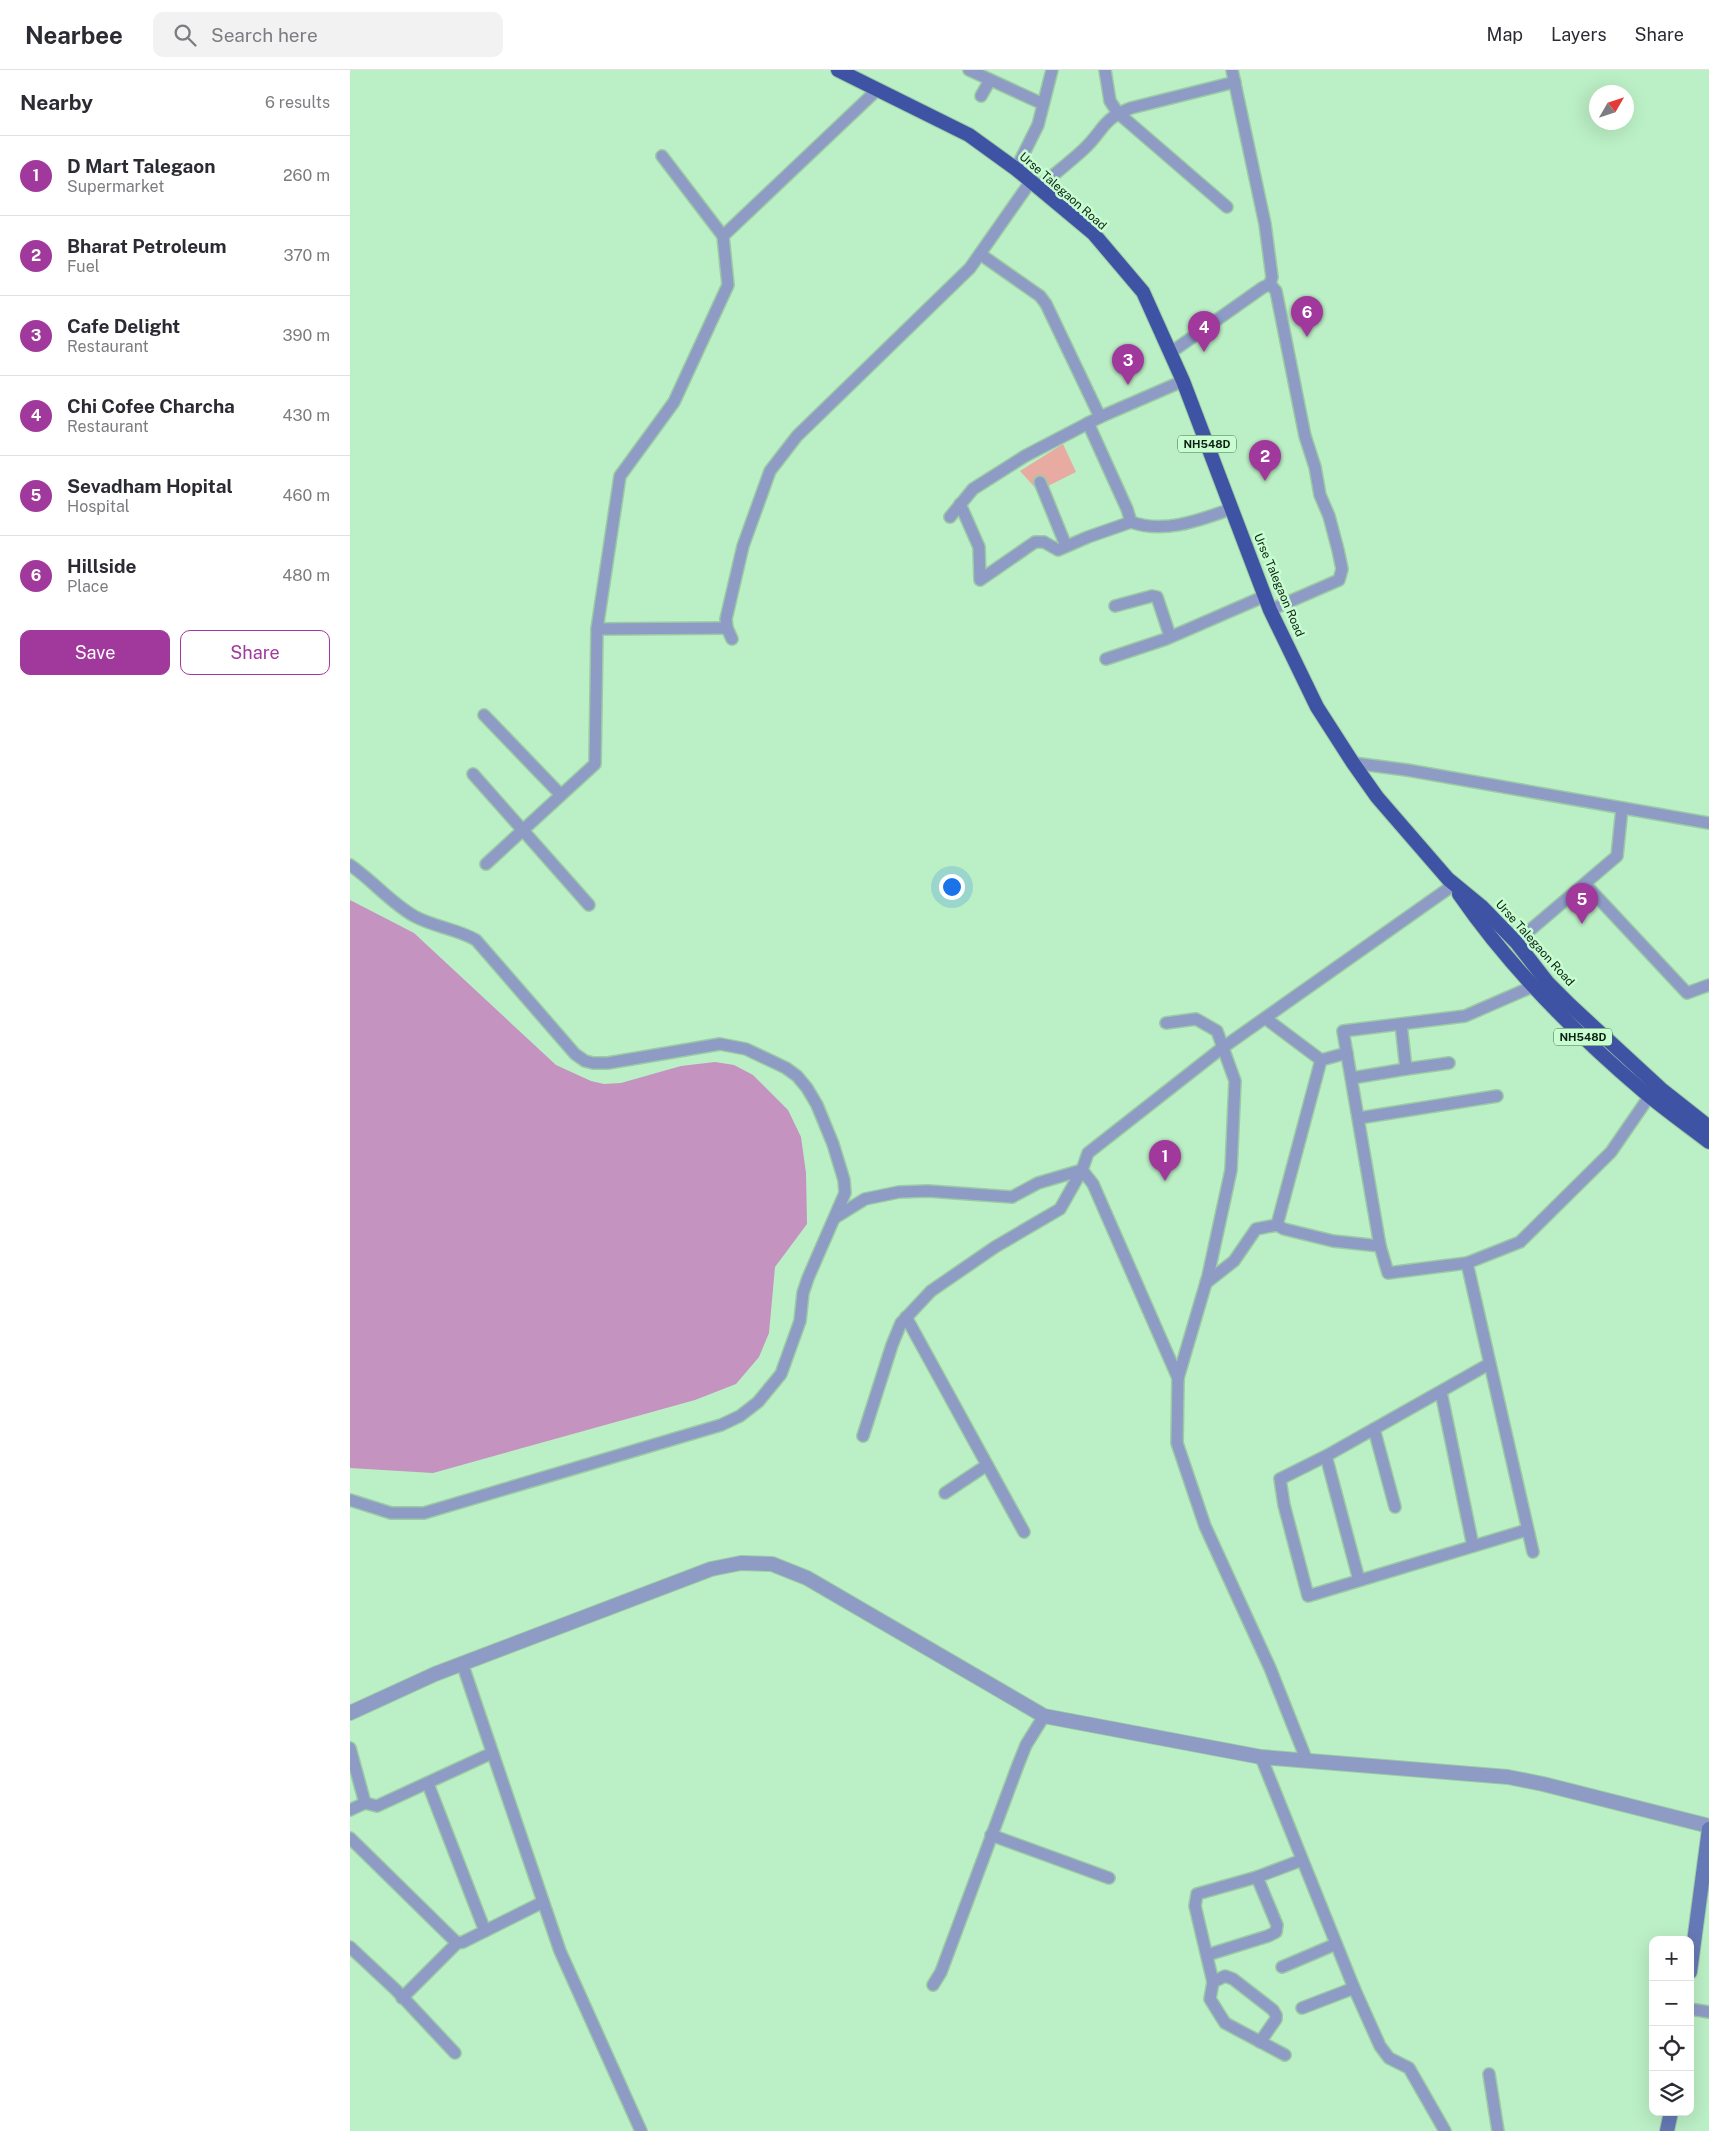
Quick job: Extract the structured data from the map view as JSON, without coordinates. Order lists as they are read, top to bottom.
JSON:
{
  "streets": {
    "highway": ["Urse Talegaon Road", "NH548D"]
  },
  "crossings": [
    ["Urse Talegaon Road", "NH548D"]
  ],
  "north": "top right",
  "page": {
    "header": "Nearbee",
    "search": "Search here",
    "nav": ["Map", "Layers", "Share"],
    "heading": ["Nearby", "6 results"],
    "list": [
      {
        "mark": "1",
        "name": "D Mart Talegaon",
        "note": "Supermarket",
        "value": "260 m"
      },
      {
        "mark": "2",
        "name": "Bharat Petroleum",
        "note": "Fuel",
        "value": "370 m"
      },
      {
        "mark": "3",
        "name": "Cafe Delight",
        "note": "Restaurant",
        "value": "390 m"
      },
      {
        "mark": "4",
        "name": "Chi Cofee Charcha",
        "note": "Restaurant",
        "value": "430 m"
      },
      {
        "mark": "5",
        "name": "Sevadham Hopital",
        "note": "Hospital",
        "value": "460 m"
      },
      {
        "mark": "6",
        "name": "Hillside",
        "note": "Place",
        "value": "480 m"
      }
    ],
    "pins": [
      "6",
      "4",
      "3",
      "2",
      "5",
      "1"
    ],
    "buttons": ["Save", "Share"],
    "map_buttons": ["+", "−"]
  }
}
